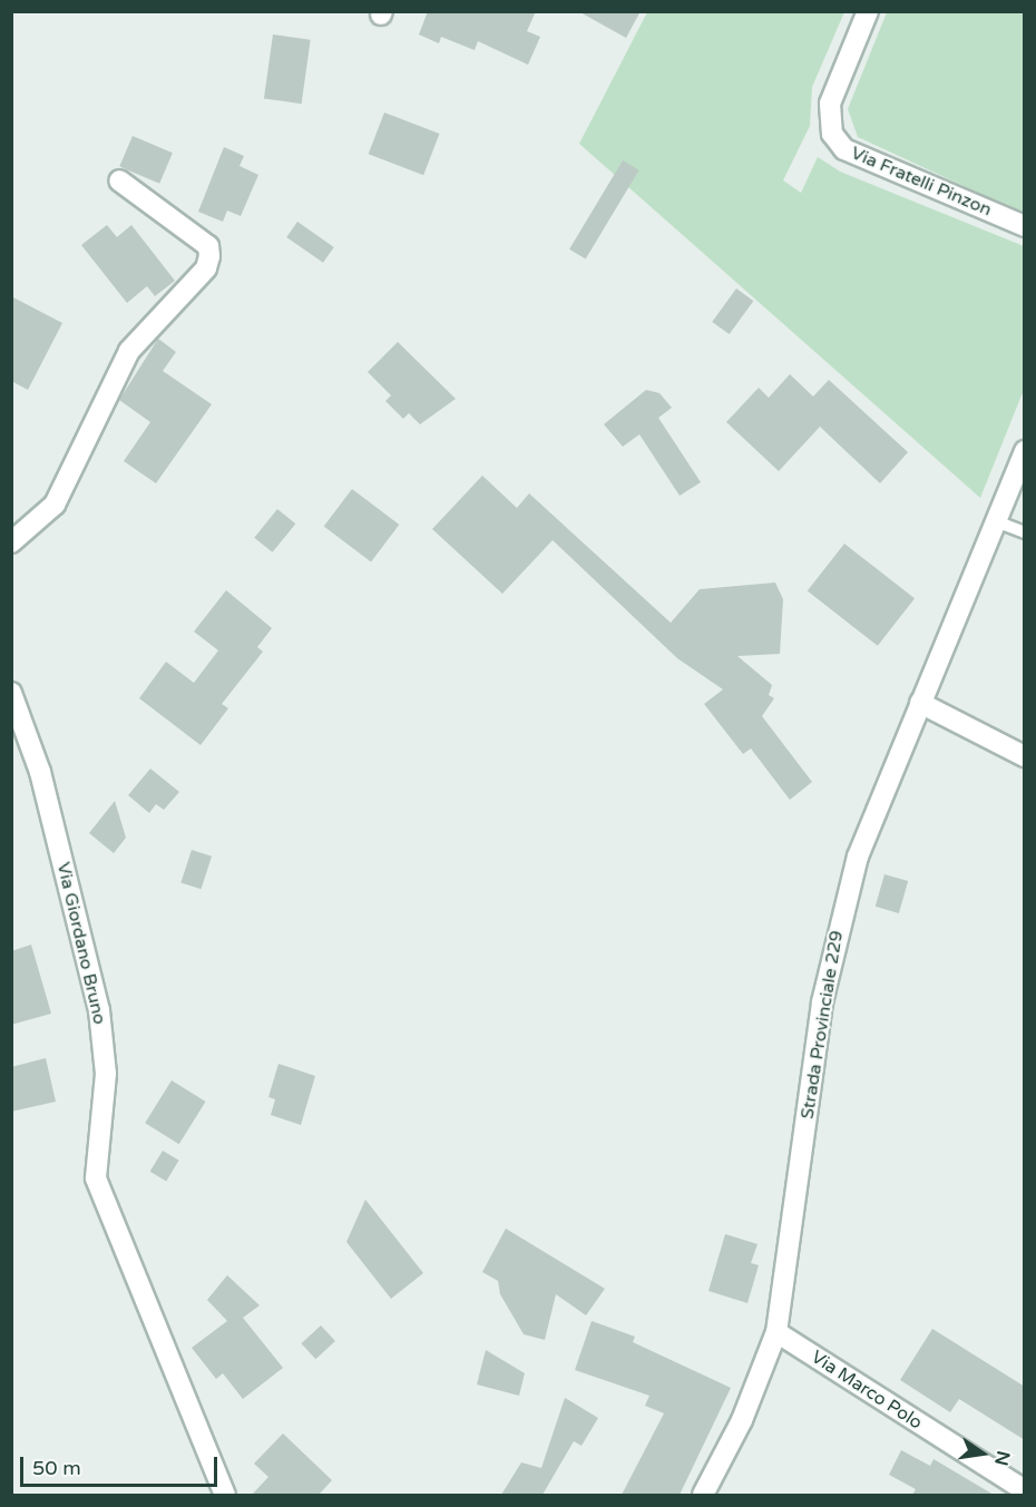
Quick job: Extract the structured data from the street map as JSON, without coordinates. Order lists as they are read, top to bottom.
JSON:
{
  "streets": {
    "street": [
      "Via Fratelli Pinzon",
      "Via Giordano Bruno",
      "Strada Provinciale 229",
      "Via Marco Polo"
    ]
  },
  "crossings": [
    ["Strada Provinciale 229", "Via Marco Polo"]
  ],
  "scale_bar": "50 m",
  "north": "right"
}
